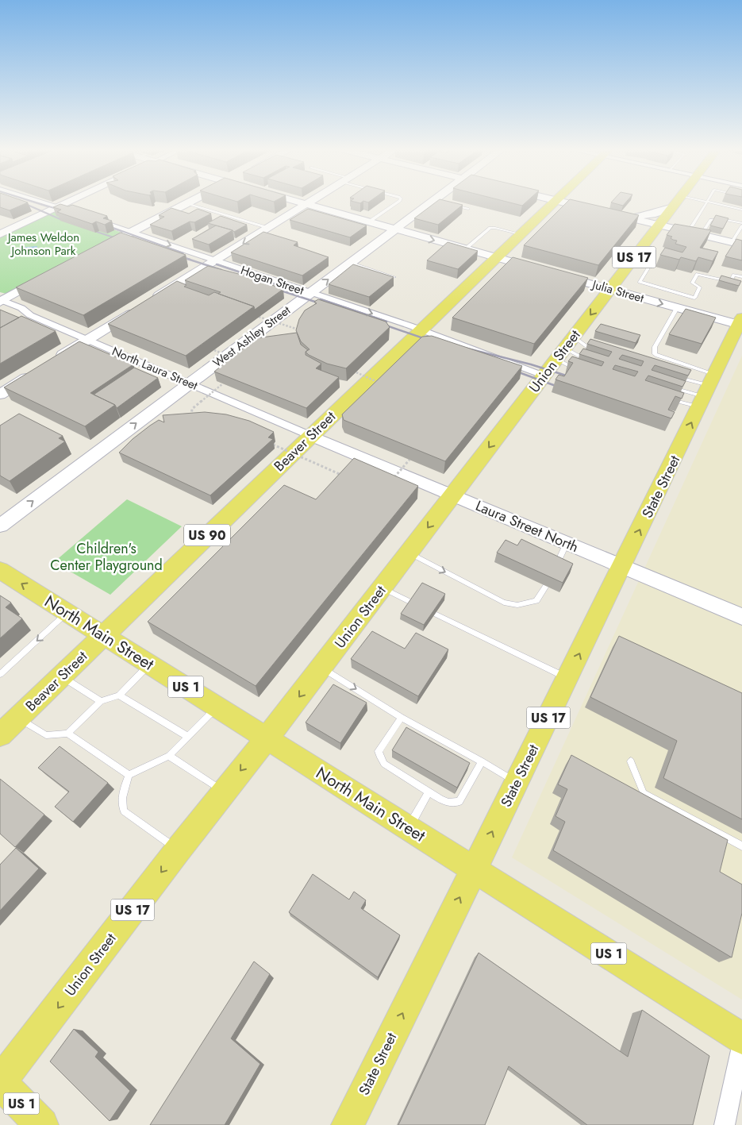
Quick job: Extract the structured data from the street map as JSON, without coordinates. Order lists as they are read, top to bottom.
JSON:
{
  "streets": {
    "main road": [
      "US 17",
      "Union Street",
      "Beaver Street",
      "State Street",
      "US 90",
      "North Main Street",
      "US 1"
    ],
    "street": [
      "Hogan Street",
      "Julia Street",
      "West Ashley Street",
      "North Laura Street",
      "Laura Street North"
    ]
  },
  "crossings": [
    ["Hogan Street", "West Ashley Street"],
    ["Hogan Street", "Union Street"],
    ["Hogan Street", "Beaver Street"],
    ["Julia Street", "Union Street"],
    ["Julia Street", "State Street"],
    ["West Ashley Street", "North Laura Street"],
    ["Union Street", "Laura Street North"],
    ["Union Street", "North Main Street"],
    ["Union Street", "US 1"],
    ["North Laura Street", "Beaver Street"],
    ["North Laura Street", "Laura Street North"],
    ["Beaver Street", "Laura Street North"],
    ["Beaver Street", "North Main Street"],
    ["State Street", "Laura Street North"],
    ["State Street", "North Main Street"]
  ],
  "one_way": ["Union Street", "State Street"],
  "parks": ["James Weldon Johnson Park", "Children's Center Playground"]
}
